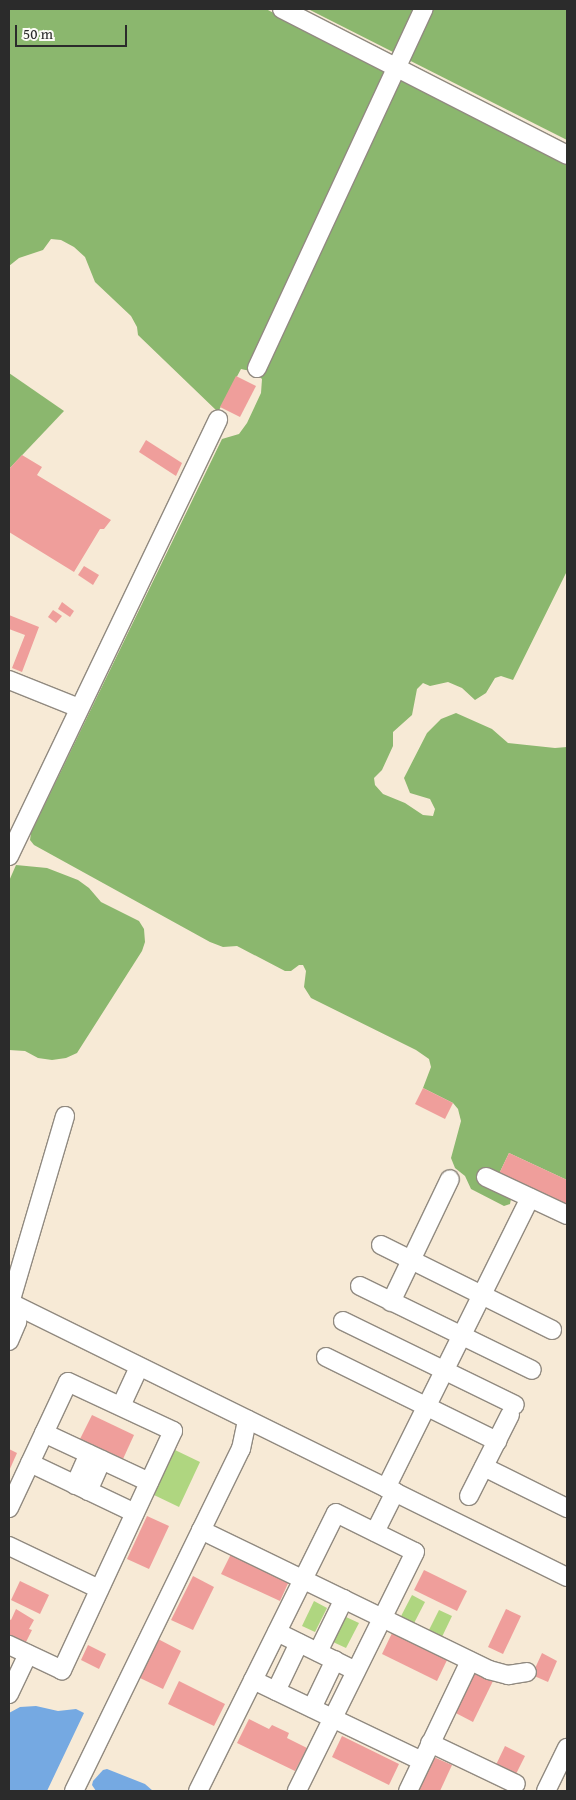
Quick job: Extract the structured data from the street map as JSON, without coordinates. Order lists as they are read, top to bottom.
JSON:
{
  "scale_bar": "50 m"
}
